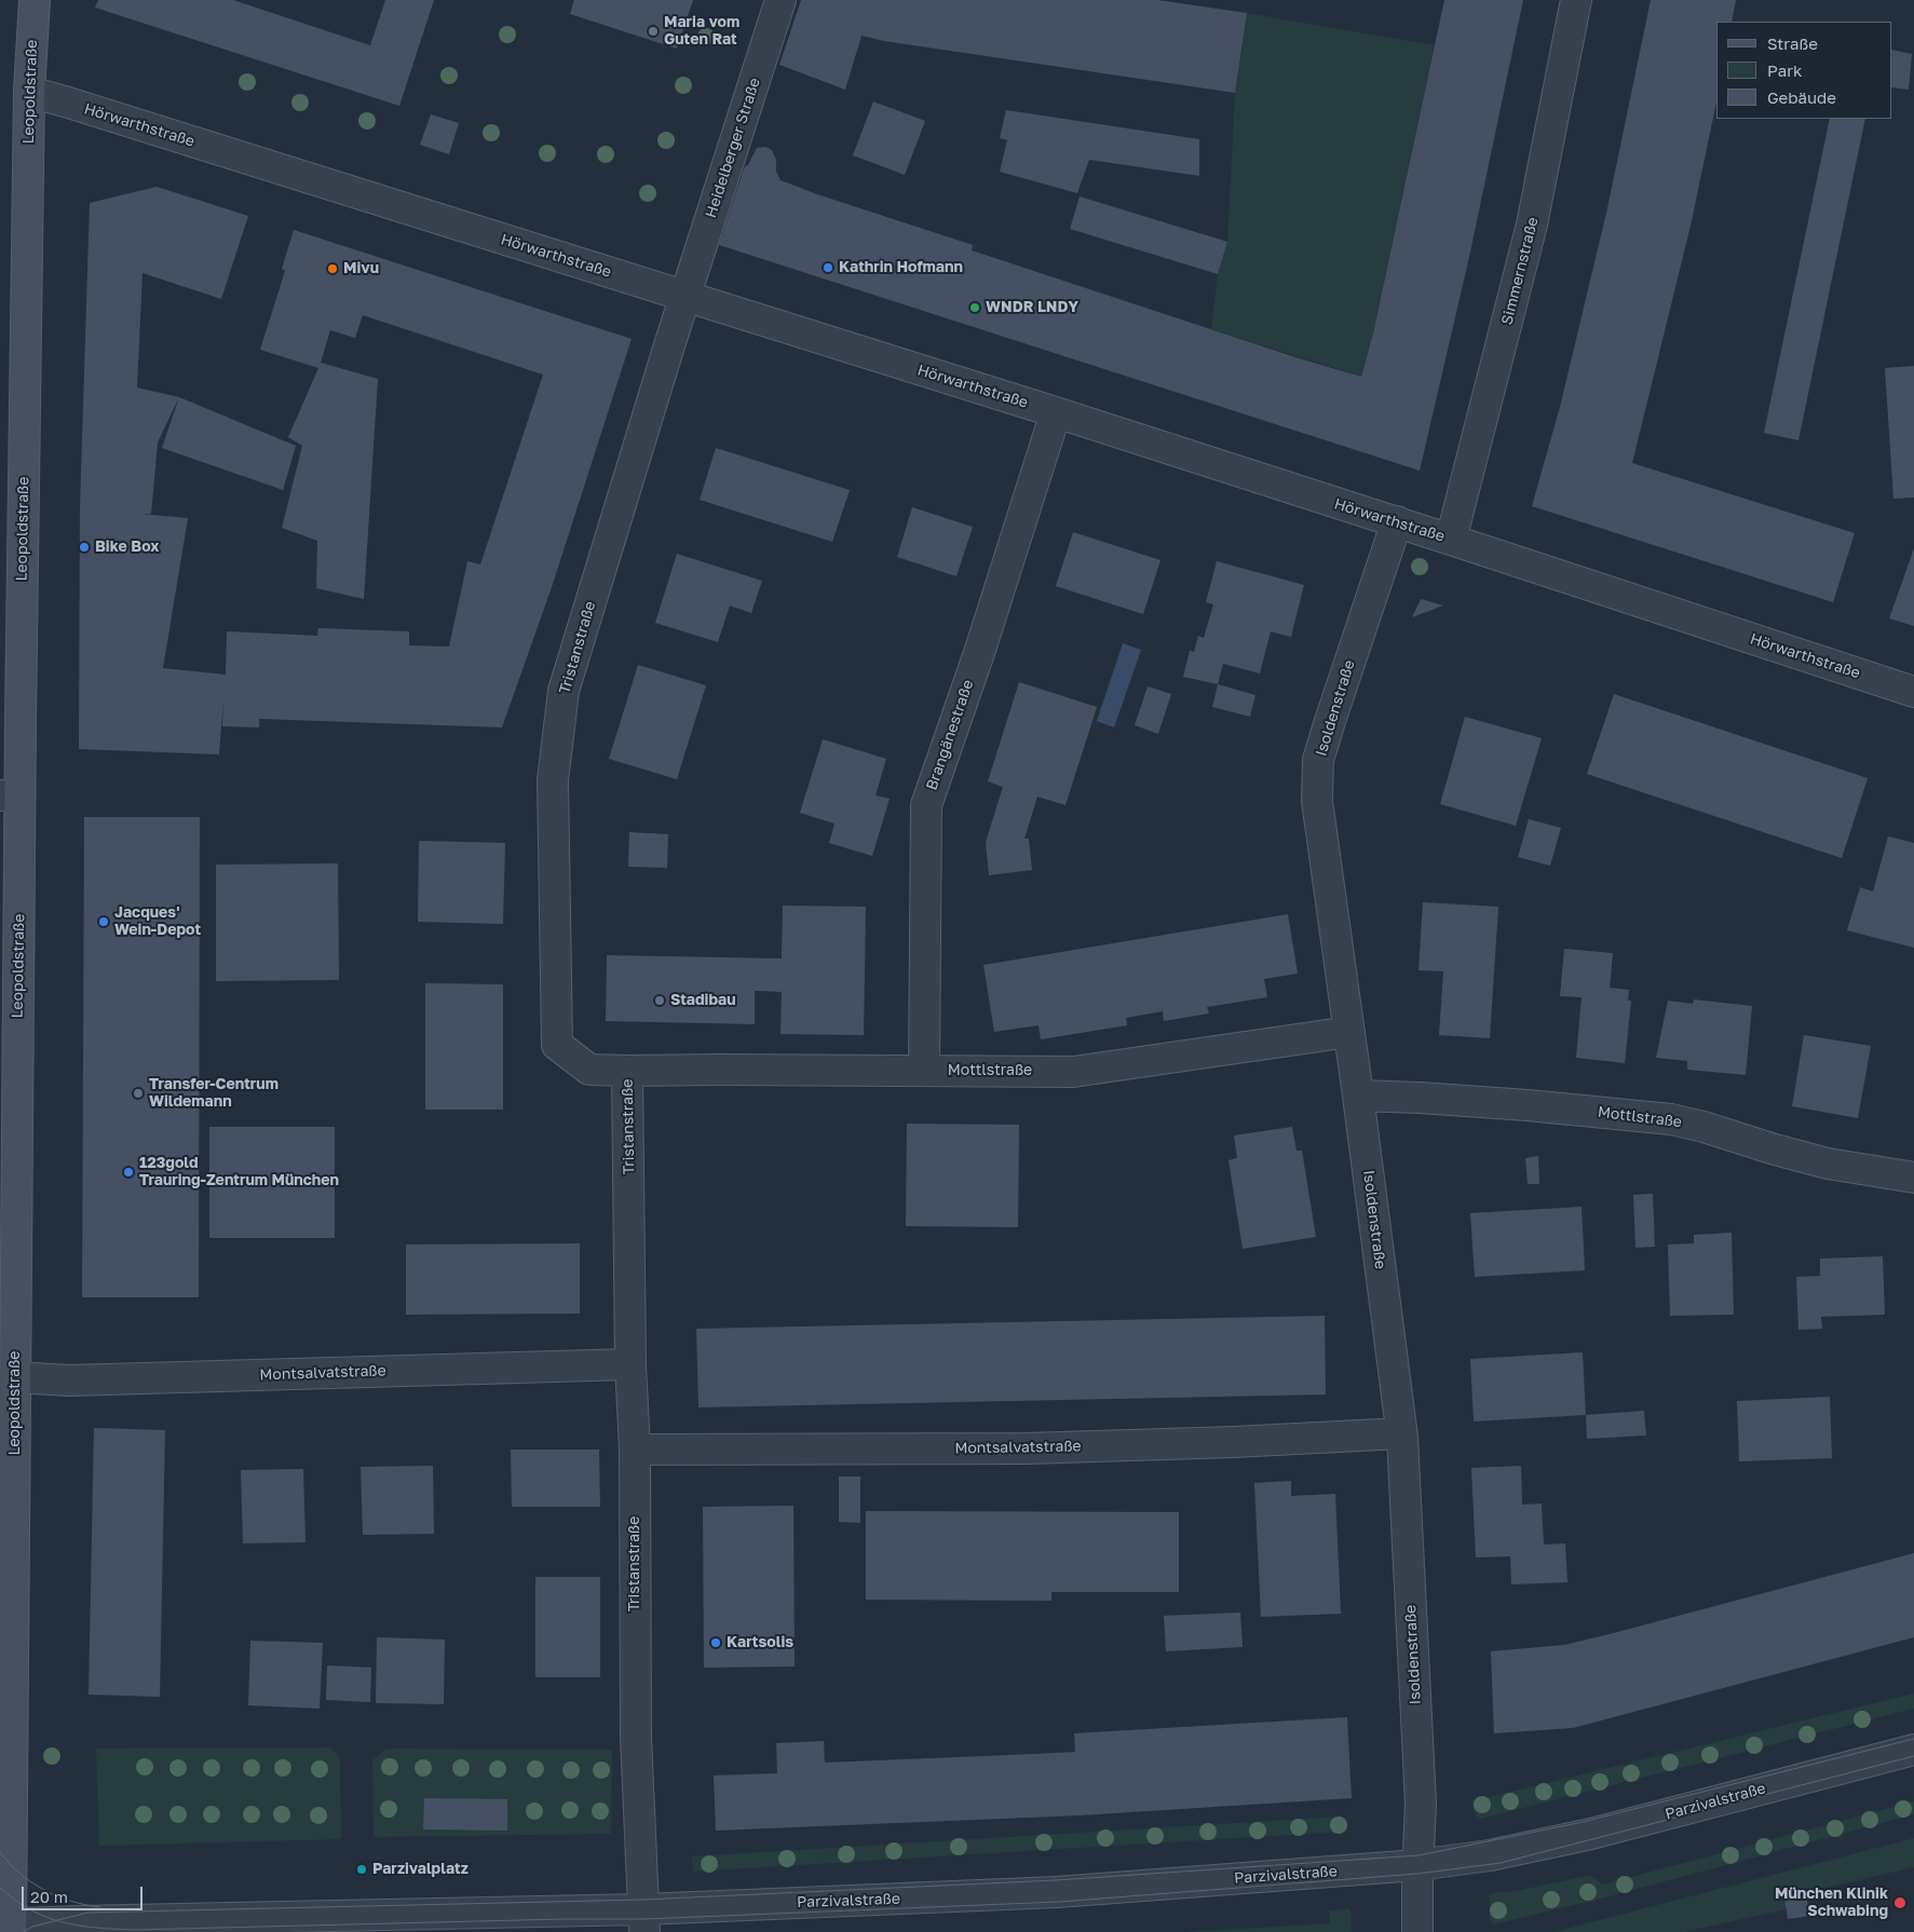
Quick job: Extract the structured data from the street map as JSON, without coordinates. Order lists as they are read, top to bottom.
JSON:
{
  "streets": {
    "main road": ["Leopoldstraße"],
    "street": [
      "Hörwarthstraße",
      "Heidelberger Straße",
      "Simmernstraße",
      "Tristanstraße",
      "Isoldenstraße",
      "Brangänestraße",
      "Mottlstraße",
      "Montsalvatstraße",
      "Parzivalstraße"
    ]
  },
  "crossings": [
    ["Leopoldstraße", "Hörwarthstraße"],
    ["Leopoldstraße", "Montsalvatstraße"],
    ["Hörwarthstraße", "Heidelberger Straße"],
    ["Hörwarthstraße", "Simmernstraße"],
    ["Hörwarthstraße", "Tristanstraße"],
    ["Hörwarthstraße", "Isoldenstraße"],
    ["Hörwarthstraße", "Brangänestraße"],
    ["Heidelberger Straße", "Tristanstraße"],
    ["Tristanstraße", "Mottlstraße"],
    ["Tristanstraße", "Montsalvatstraße"],
    ["Tristanstraße", "Parzivalstraße"],
    ["Isoldenstraße", "Mottlstraße"],
    ["Isoldenstraße", "Montsalvatstraße"],
    ["Isoldenstraße", "Parzivalstraße"],
    ["Brangänestraße", "Mottlstraße"]
  ],
  "places": [
    "Maria vom Guten Rat",
    "Kathrin Hofmann",
    "Mivu",
    "WNDR LNDY",
    "Bike Box",
    "Jacques' Wein-Depot",
    "Stadibau",
    "Transfer-Centrum Wildemann",
    "123gold Trauring-Zentrum München",
    "Kartsolis",
    "Parzivalplatz",
    "München Klinik Schwabing"
  ],
  "legend": ["Straße", "Park", "Gebäude"],
  "scale_bar": "20 m"
}
